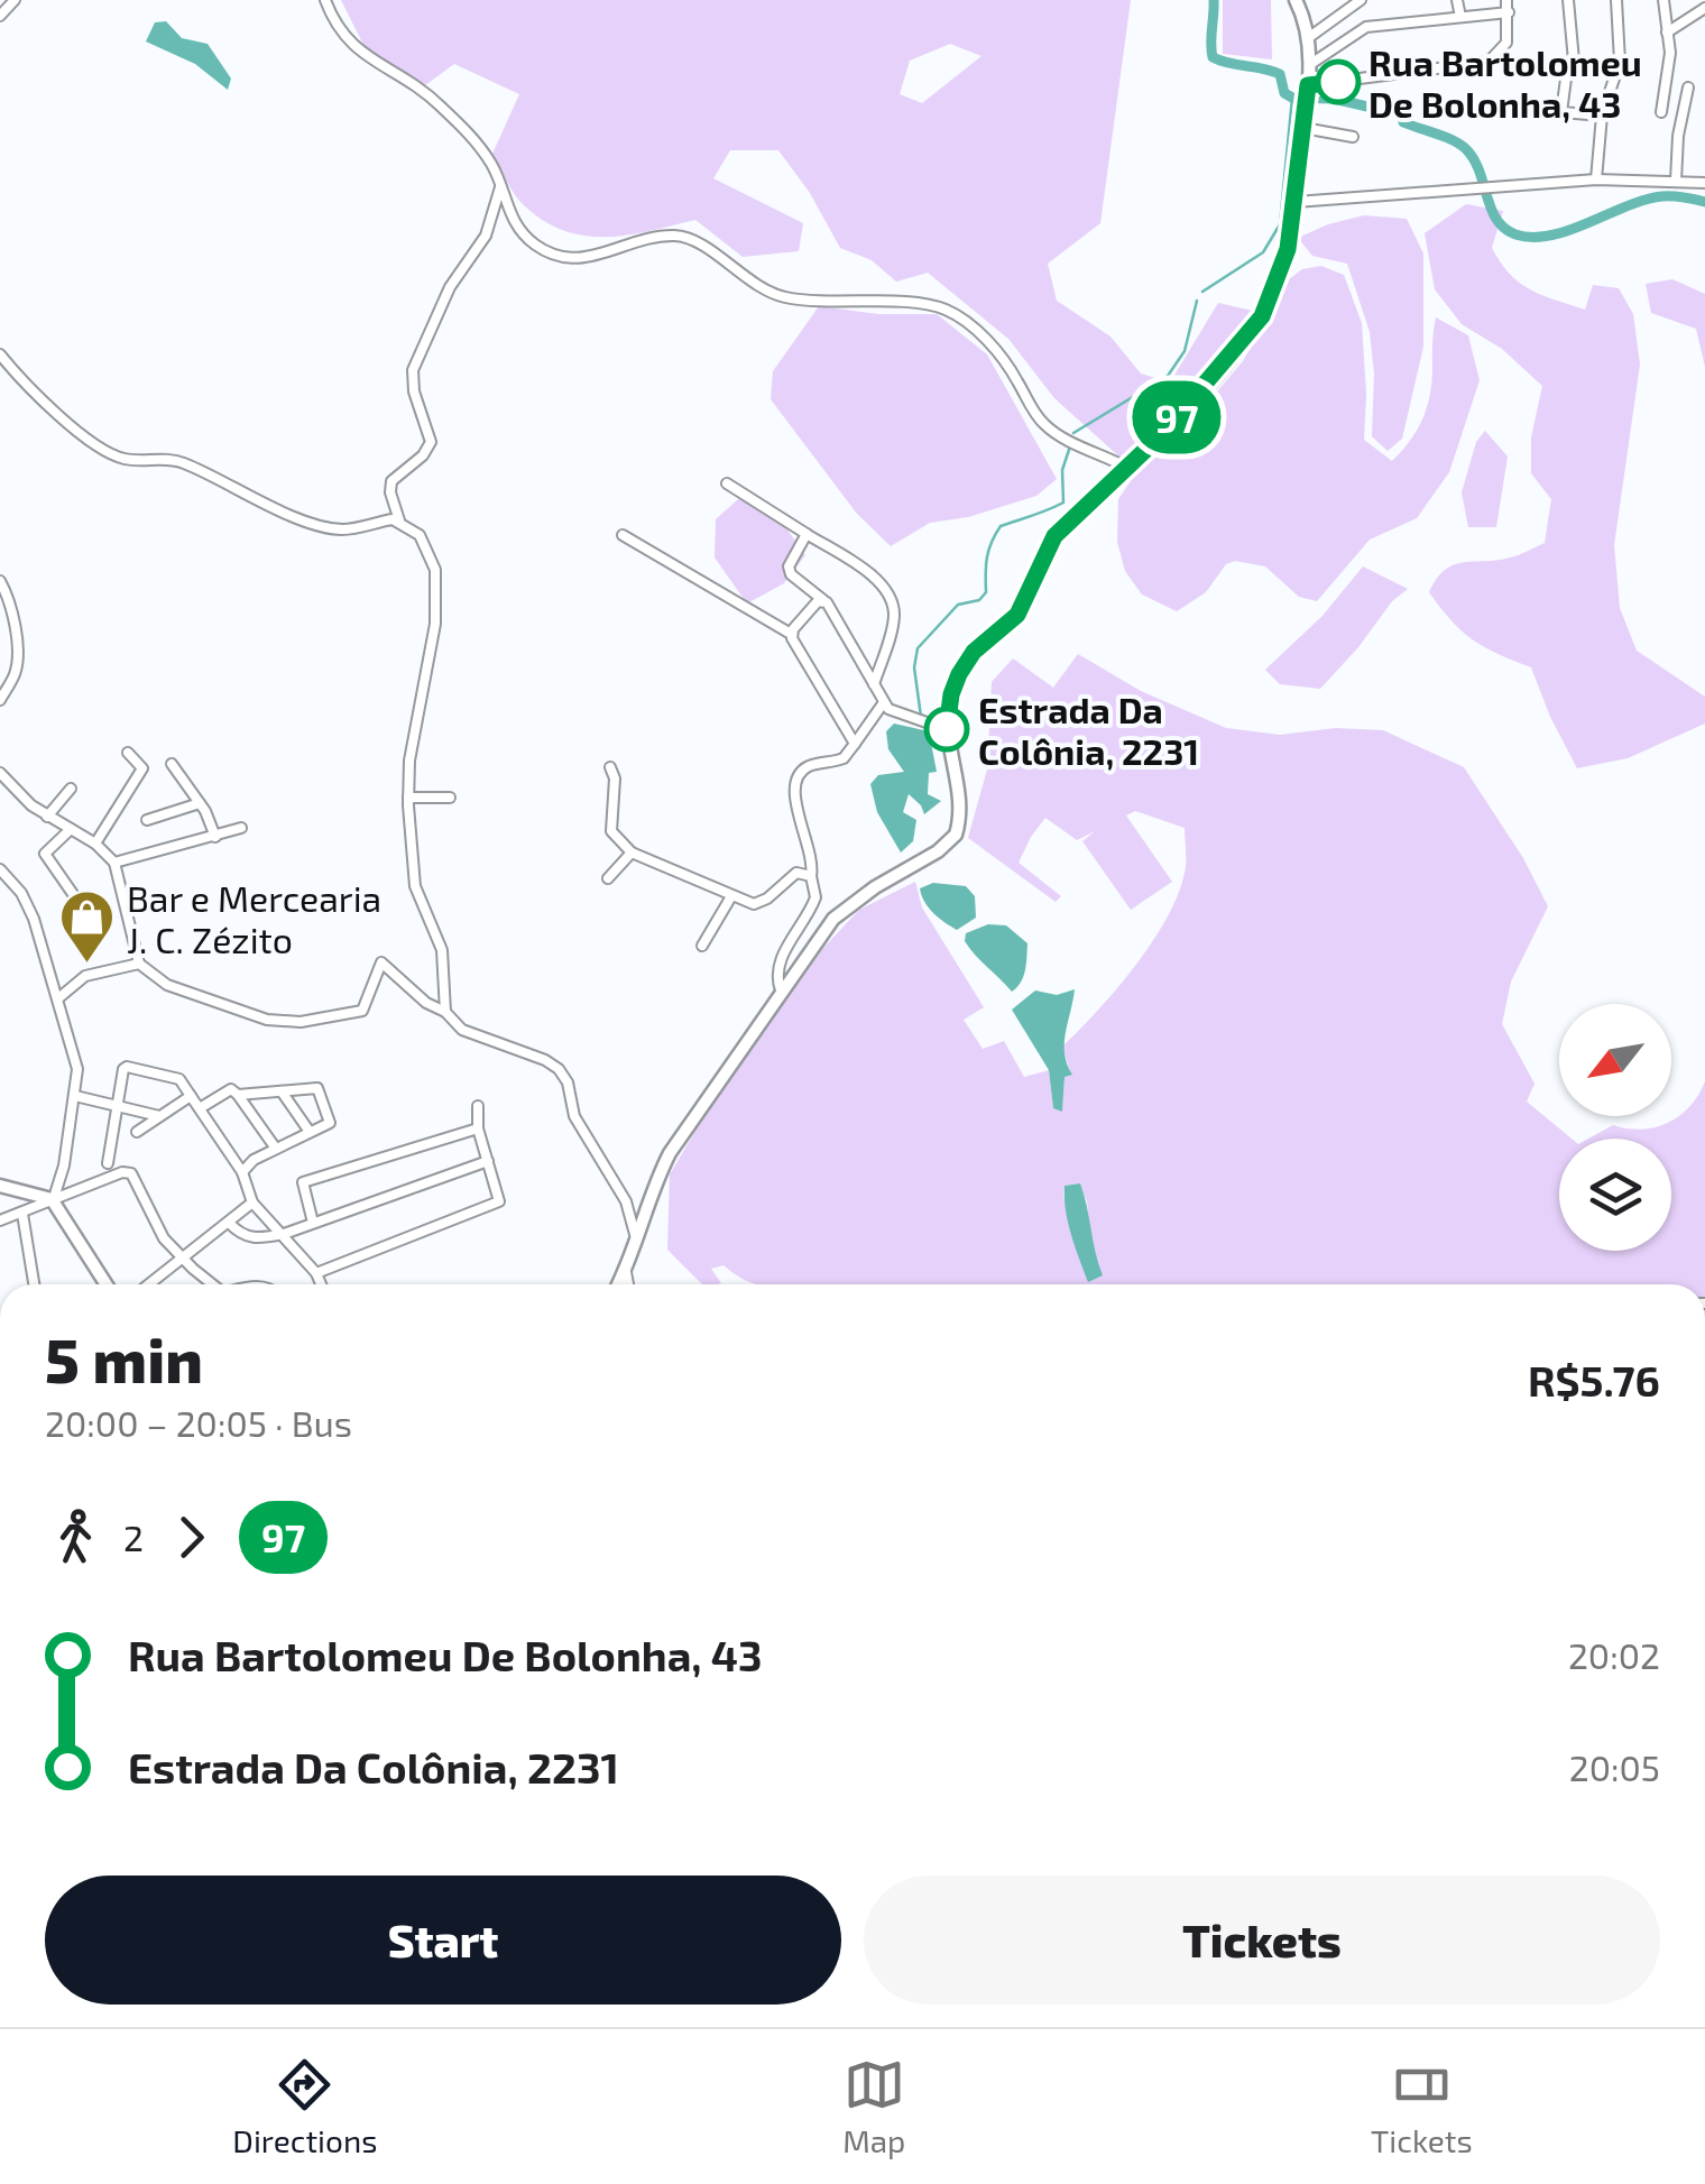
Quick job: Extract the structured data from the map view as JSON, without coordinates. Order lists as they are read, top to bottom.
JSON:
{
  "places": {
    "other": ["Rua Bartolomeu De Bolonha, 43", "Estrada Da Colônia, 2231"],
    "shop": ["Bar e Mercearia J. C. Zézito"]
  },
  "lines": ["bus line 97"],
  "north": "bottom left",
  "page": {
    "on_map": "97",
    "heading": ["5 min", "20:00 – 20:05 · Bus", "R$5.76"],
    "legs": ["2", "97"],
    "list": [
      {
        "name": "Rua Bartolomeu De Bolonha, 43",
        "value": "20:02"
      },
      {
        "name": "Estrada Da Colônia, 2231",
        "value": "20:05"
      }
    ],
    "buttons": ["Start", "Tickets"],
    "tabs": ["Directions", "Map", "Tickets"]
  }
}
